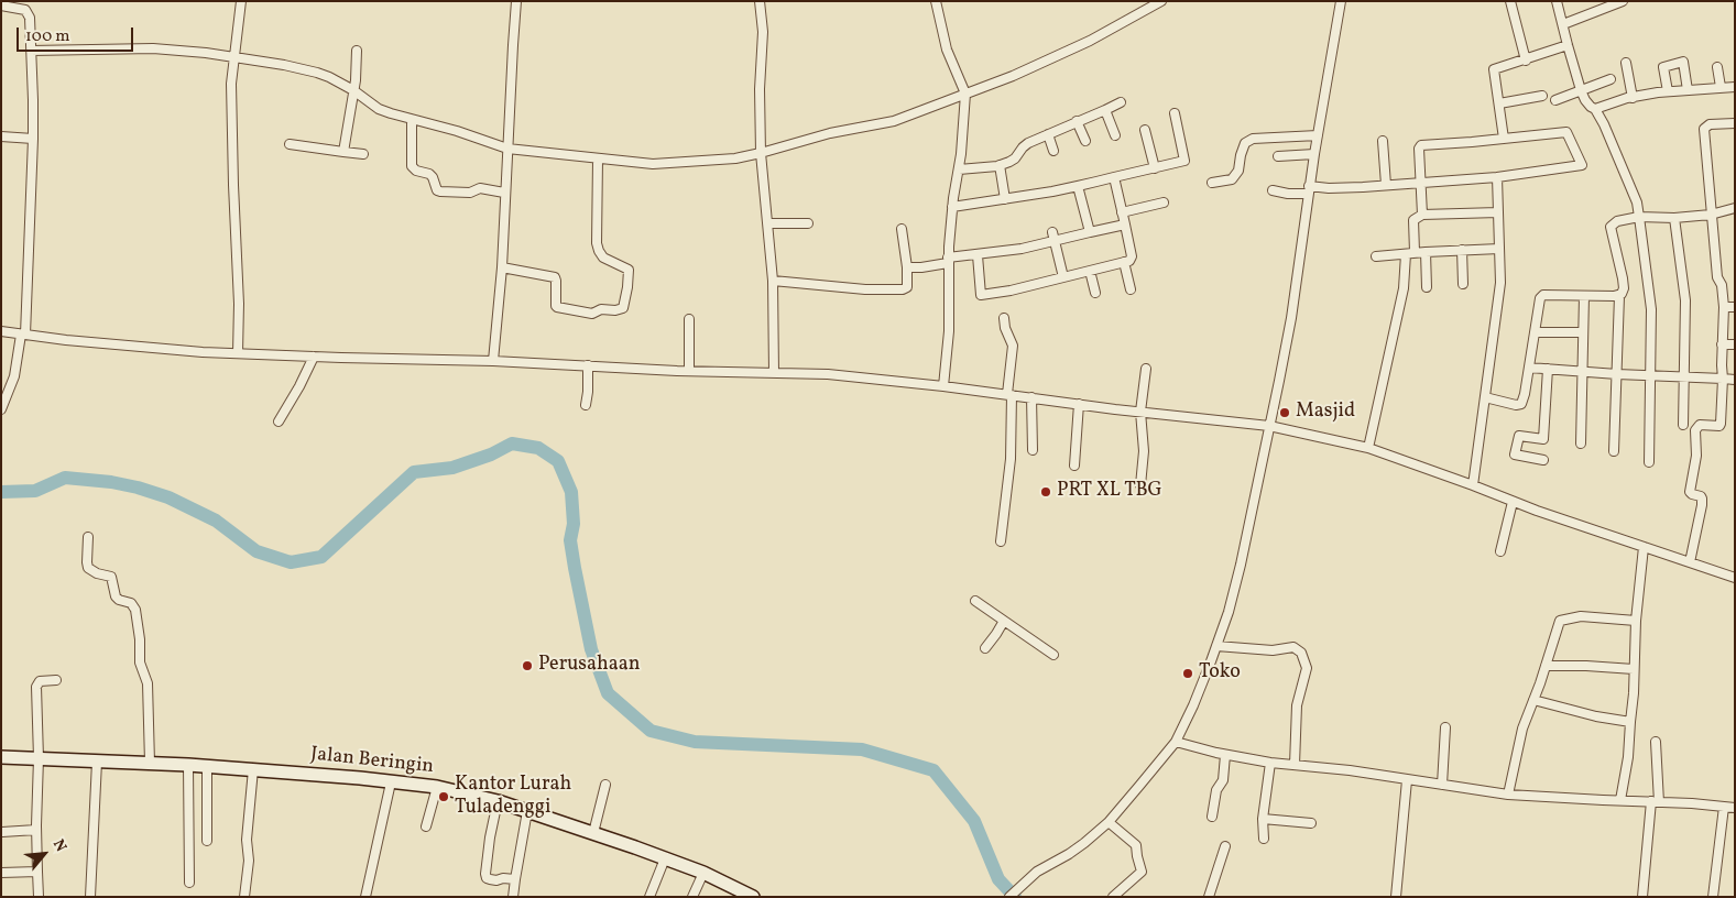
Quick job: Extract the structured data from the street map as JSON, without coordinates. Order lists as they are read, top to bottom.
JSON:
{
  "streets": {
    "street": ["Jalan Beringin"]
  },
  "places": [
    "Masjid",
    "PRT XL TBG",
    "Perusahaan",
    "Toko",
    "Kantor Lurah Tuladenggi"
  ],
  "scale_bar": "100 m",
  "north": "top right"
}
